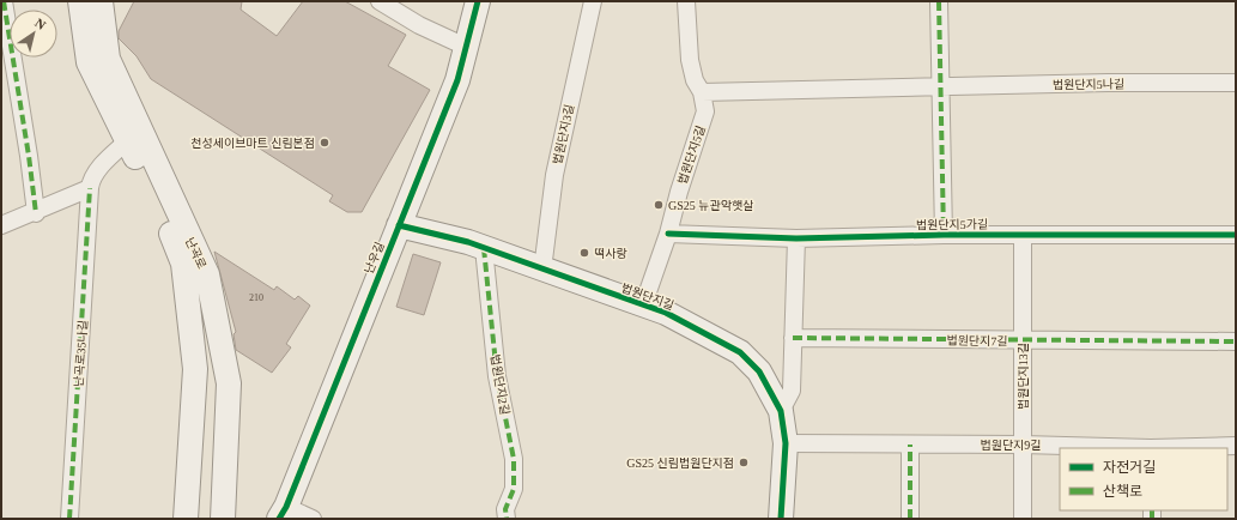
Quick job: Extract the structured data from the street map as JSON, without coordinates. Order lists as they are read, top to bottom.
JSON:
{
  "streets": {
    "street": [
      "법원단지5나길",
      "법원단지3길",
      "법원단지5길",
      "법원단지5가길",
      "난곡로",
      "난우길",
      "법원단지길",
      "법원단지7길",
      "난곡로35나길",
      "법원단지13길",
      "법원단지2길",
      "법원단지9길"
    ]
  },
  "crossings": [
    ["법원단지5나길", "법원단지5길"],
    ["법원단지3길", "법원단지길"],
    ["법원단지5길", "법원단지5가길"],
    ["법원단지5길", "법원단지길"],
    ["법원단지5가길", "법원단지13길"],
    ["난우길", "법원단지길"],
    ["법원단지길", "법원단지2길"],
    ["법원단지길", "법원단지9길"],
    ["법원단지7길", "법원단지13길"],
    ["법원단지13길", "법원단지9길"]
  ],
  "places": [
    "천성세이브마트 신림본점",
    "GS25 뉴관악햇살",
    "떡사랑",
    "GS25 신림법원단지점"
  ],
  "house_numbers": ["210"],
  "legend": ["자전거길", "산책로"],
  "north": "top right"
}
